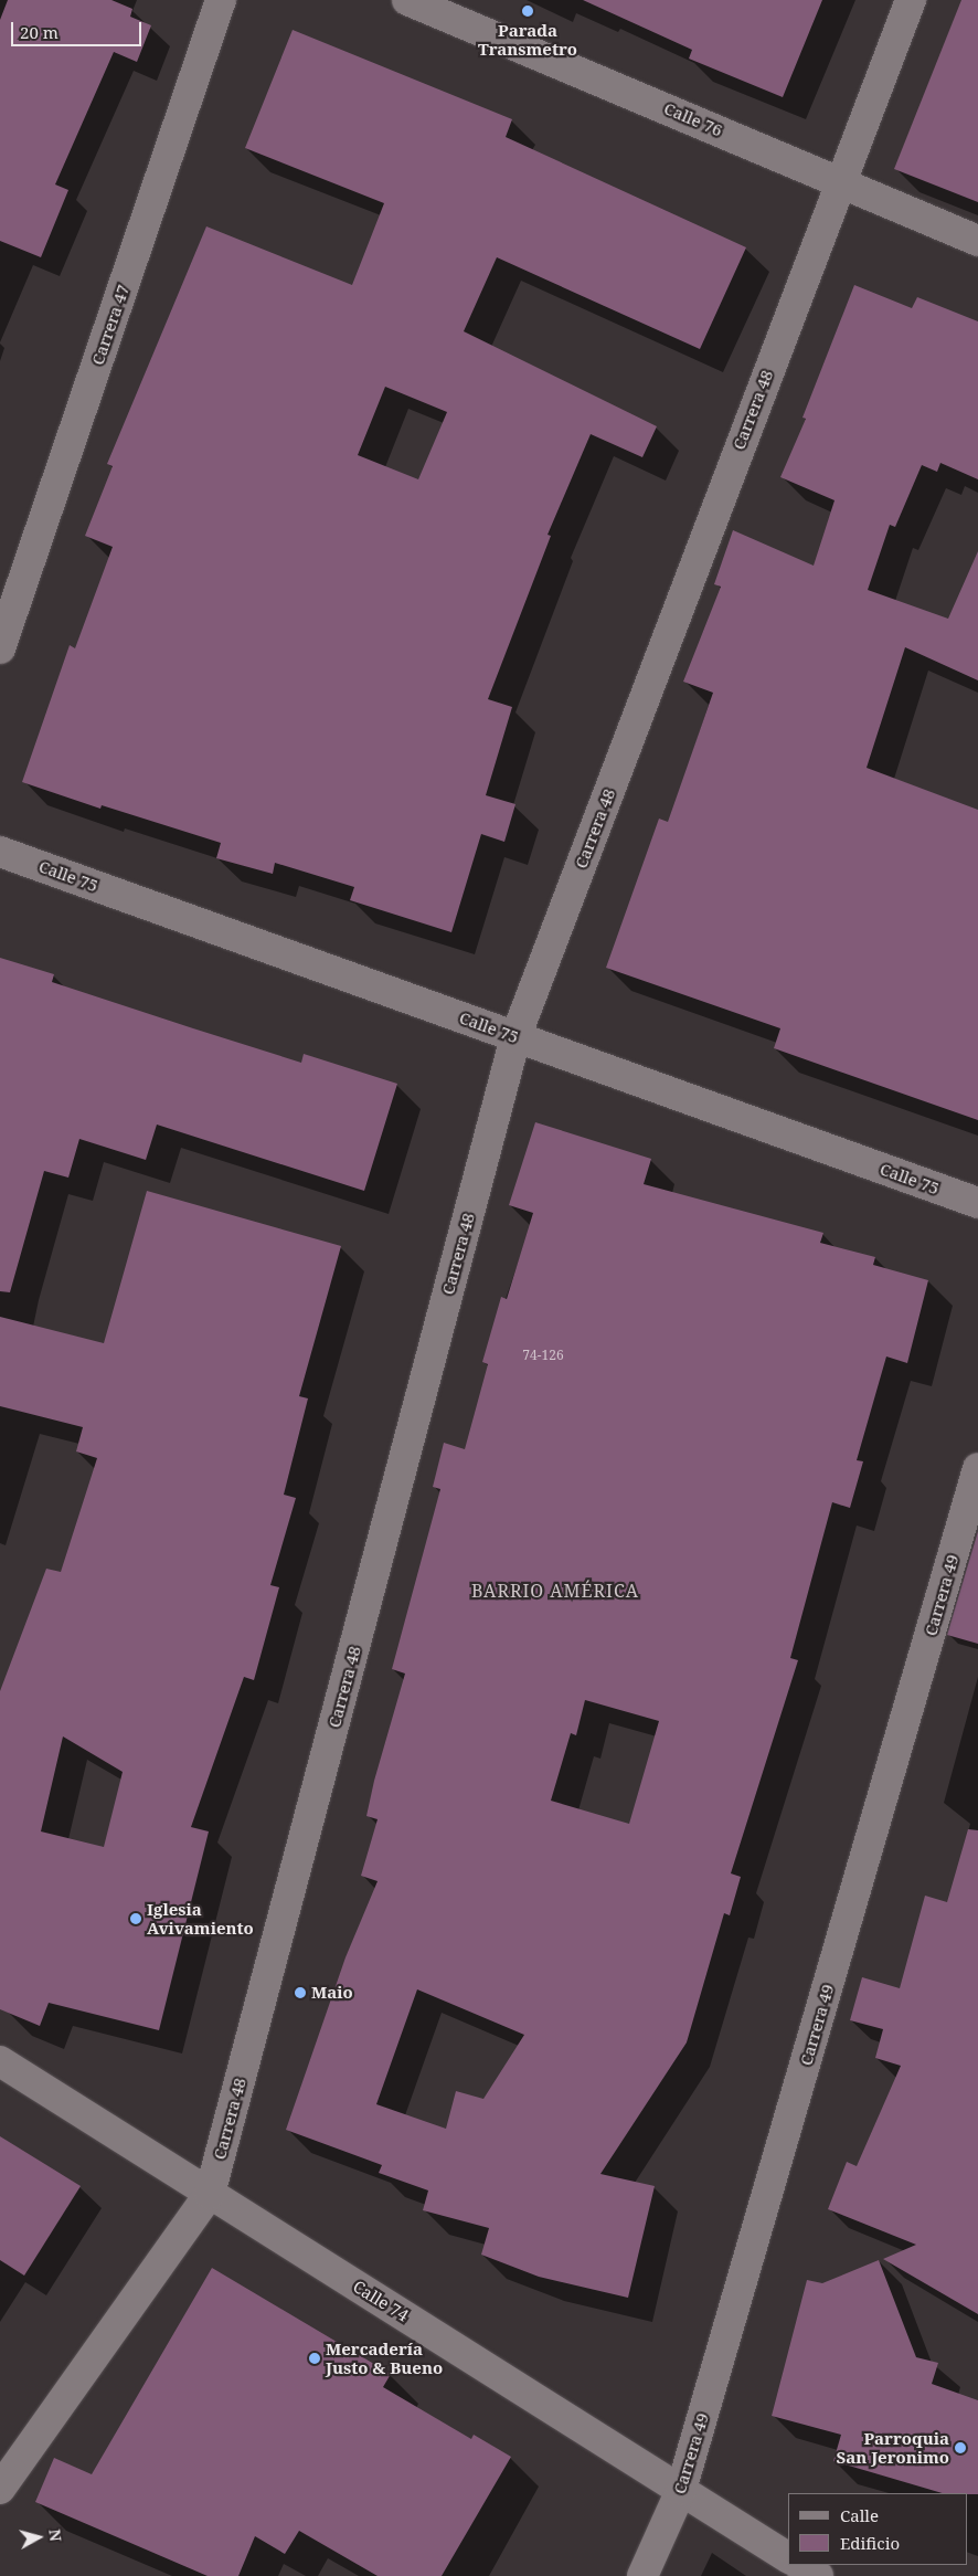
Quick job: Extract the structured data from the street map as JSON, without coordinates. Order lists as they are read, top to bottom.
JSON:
{
  "streets": {
    "street": [
      "Calle 76",
      "Carrera 47",
      "Carrera 48",
      "Calle 75",
      "Carrera 49",
      "Calle 74"
    ]
  },
  "crossings": [
    ["Calle 76", "Carrera 48"],
    ["Carrera 48", "Calle 75"],
    ["Carrera 48", "Calle 74"],
    ["Carrera 49", "Calle 74"]
  ],
  "districts": ["BARRIO AMÉRICA"],
  "places": [
    "Parada Transmetro",
    "Iglesia Avivamiento",
    "Maio",
    "Mercadería Justo & Bueno",
    "Parroquia San Jeronimo"
  ],
  "house_numbers": ["74-126"],
  "legend": ["Calle", "Edificio"],
  "scale_bar": "20 m",
  "north": "right"
}
